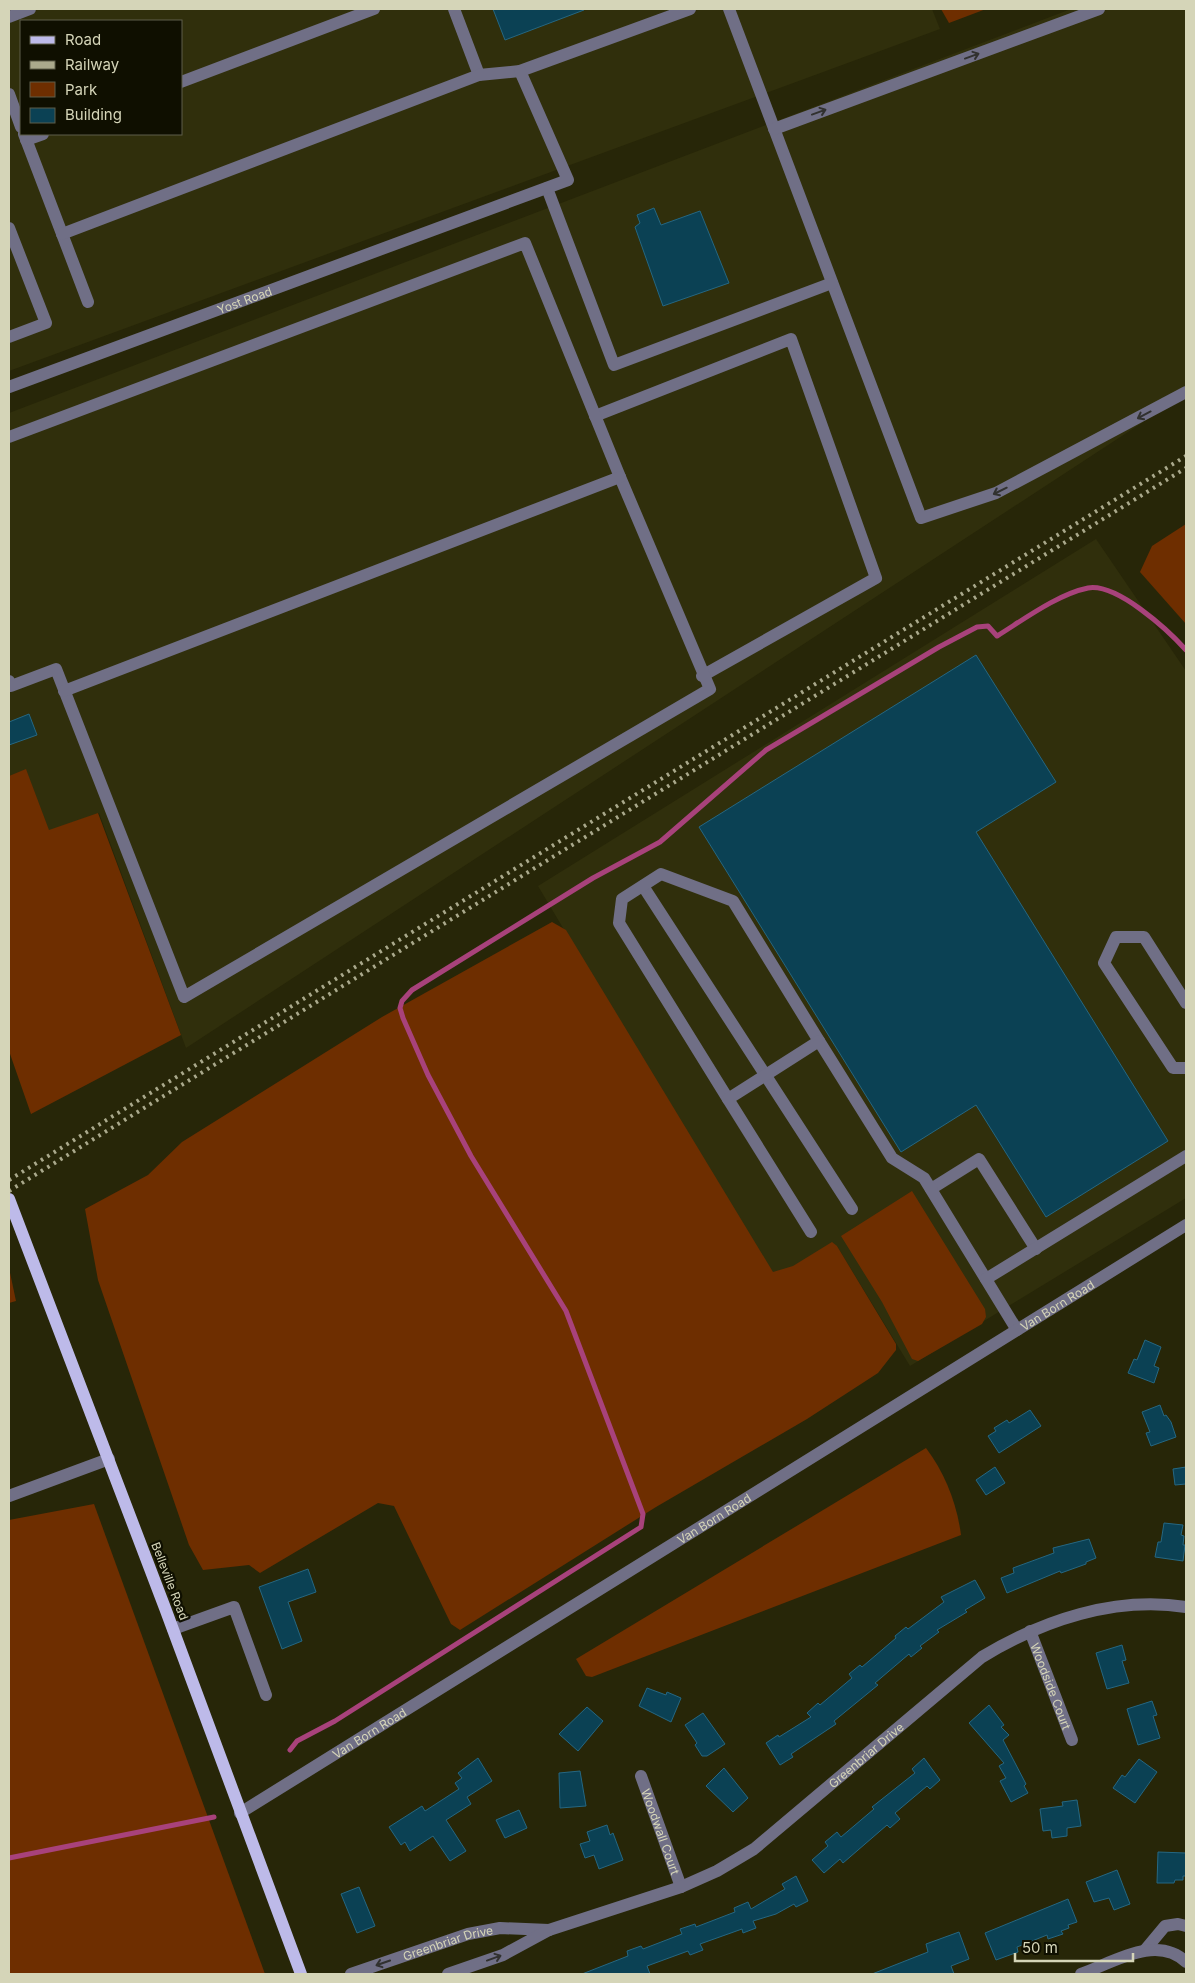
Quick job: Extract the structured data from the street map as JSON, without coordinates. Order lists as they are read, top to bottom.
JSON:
{
  "streets": {
    "main road": ["Belleville Road"],
    "street": [
      "Yost Road",
      "Van Born Road",
      "Woodside Court",
      "Greenbriar Drive",
      "Woodwall Court"
    ]
  },
  "crossings": [
    ["Van Born Road", "Belleville Road"],
    ["Woodside Court", "Greenbriar Drive"],
    ["Greenbriar Drive", "Woodwall Court"]
  ],
  "legend": [
    "Road",
    "Railway",
    "Park",
    "Building"
  ],
  "scale_bar": "50 m"
}
